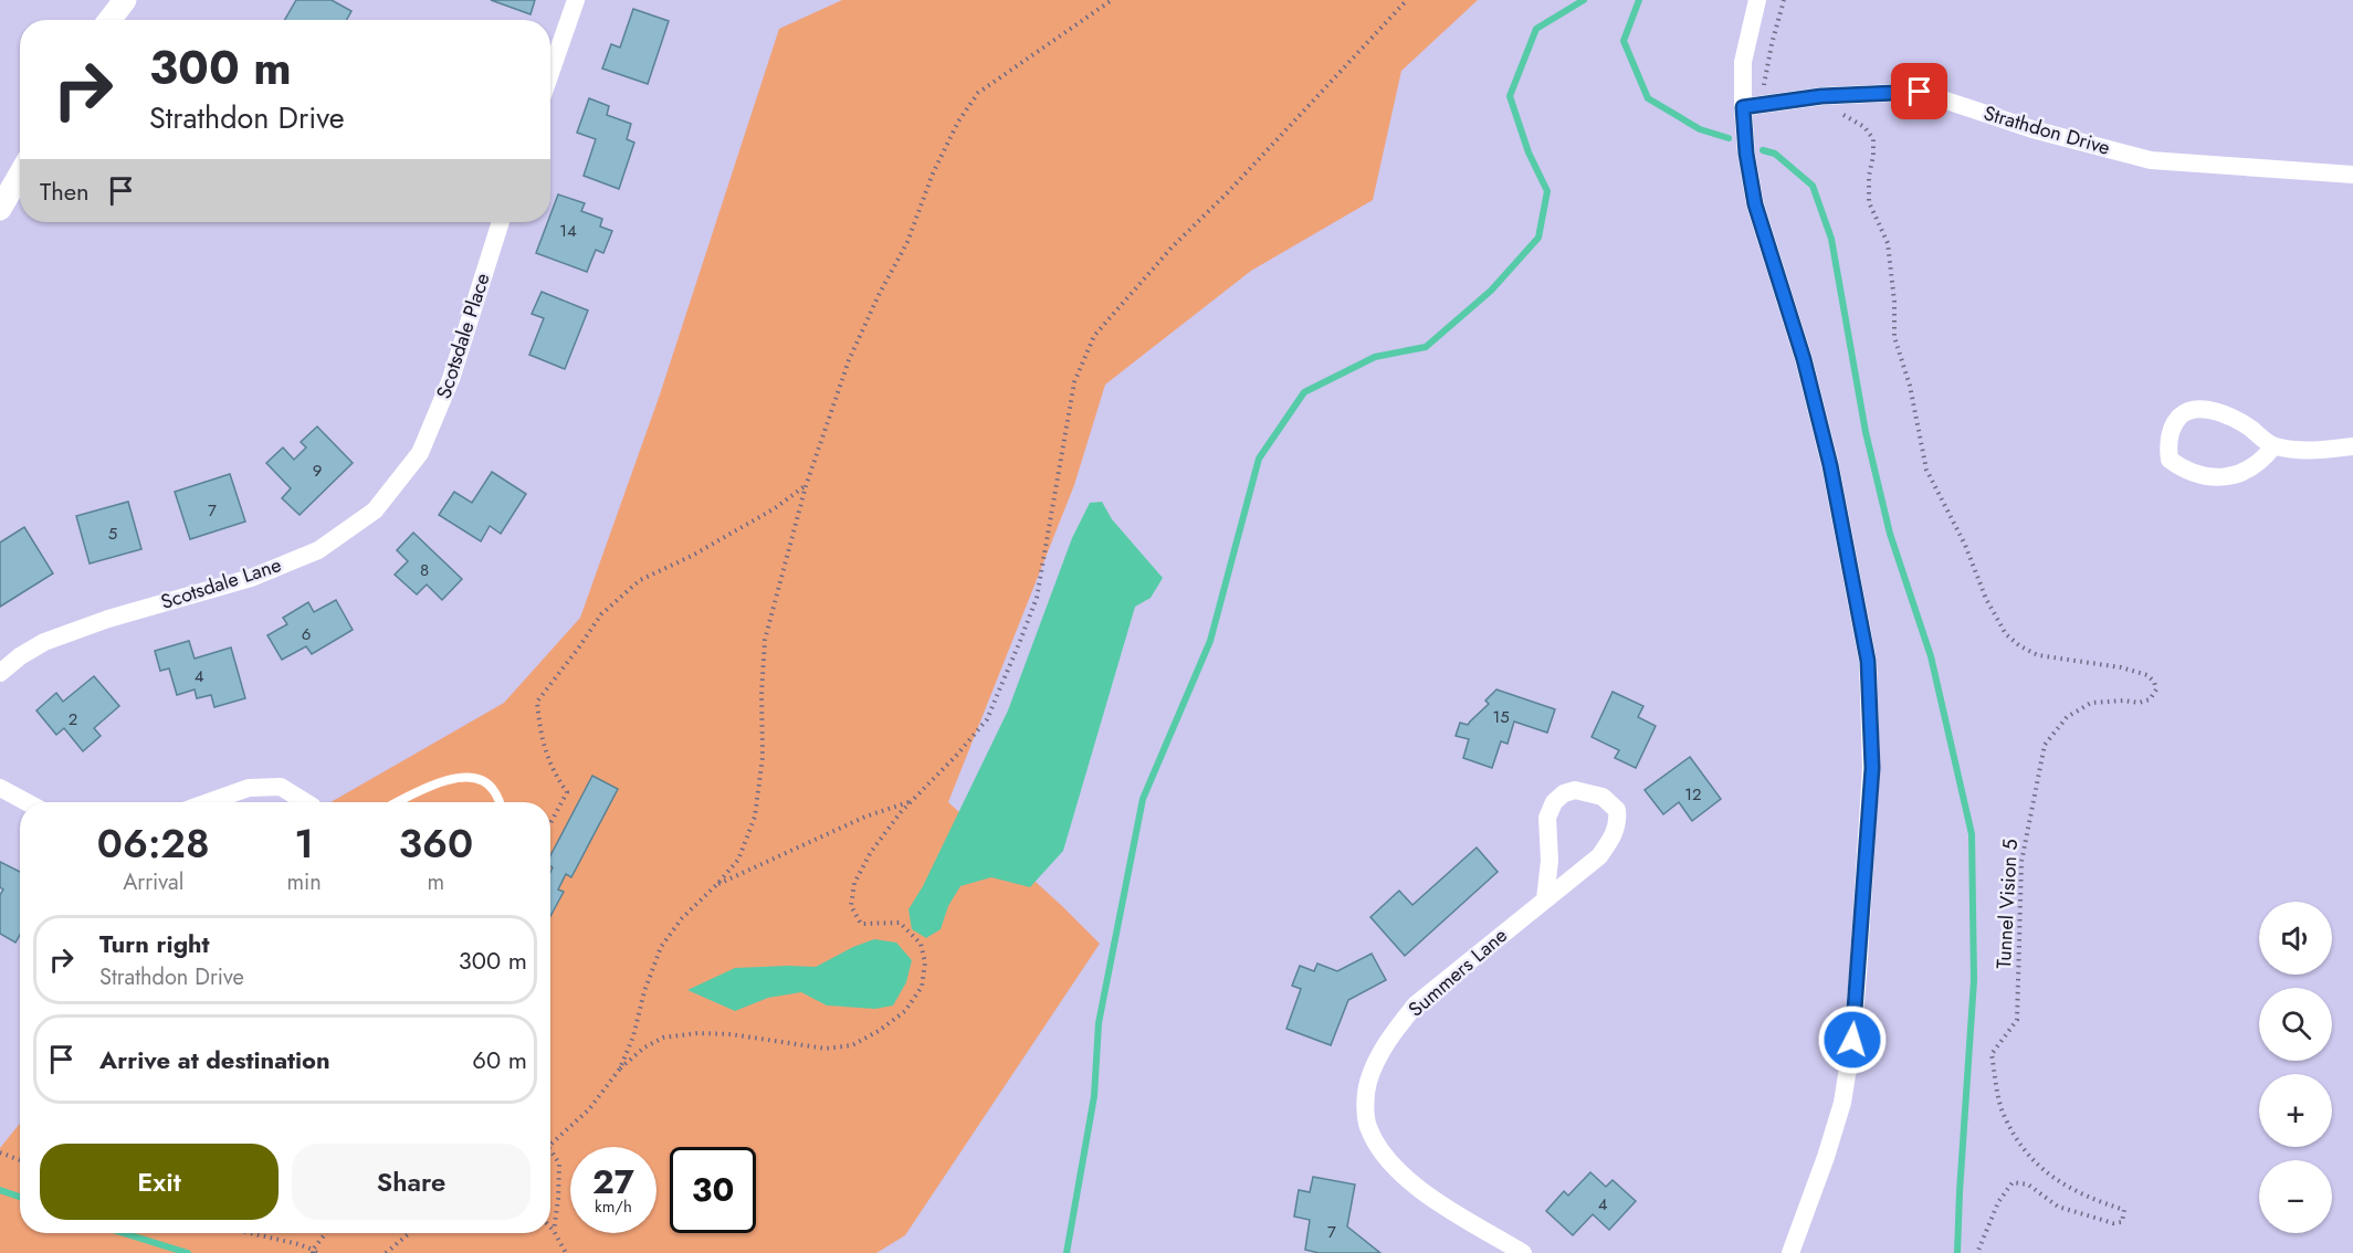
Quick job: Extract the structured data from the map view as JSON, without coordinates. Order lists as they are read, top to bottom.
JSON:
{
  "streets": {
    "street": [
      "Strathdon Drive",
      "Scotsdale Place",
      "Scotsdale Lane",
      "Summers Lane"
    ],
    "path": ["Tunnel Vision 5"]
  },
  "crossings": [
    ["Scotsdale Place", "Scotsdale Lane"]
  ],
  "house_numbers": [
    "14",
    "9",
    "7",
    "5",
    "8",
    "6",
    "4",
    "15",
    "2",
    "12",
    "4",
    "7"
  ],
  "page": {
    "turn": ["300 m", "Strathdon Drive"],
    "then": "Then",
    "eta": [
      "06:28",
      "Arrival",
      "1",
      "min",
      "360",
      "m"
    ],
    "map_buttons": ["+", "−"],
    "list": [
      {
        "name": "Turn right",
        "note": "Strathdon Drive",
        "value": "300 m"
      },
      {
        "name": "Arrive at destination",
        "value": "60 m"
      }
    ],
    "buttons": ["Exit", "Share"],
    "speed": "27 km/h",
    "limit": "30"
  }
}
